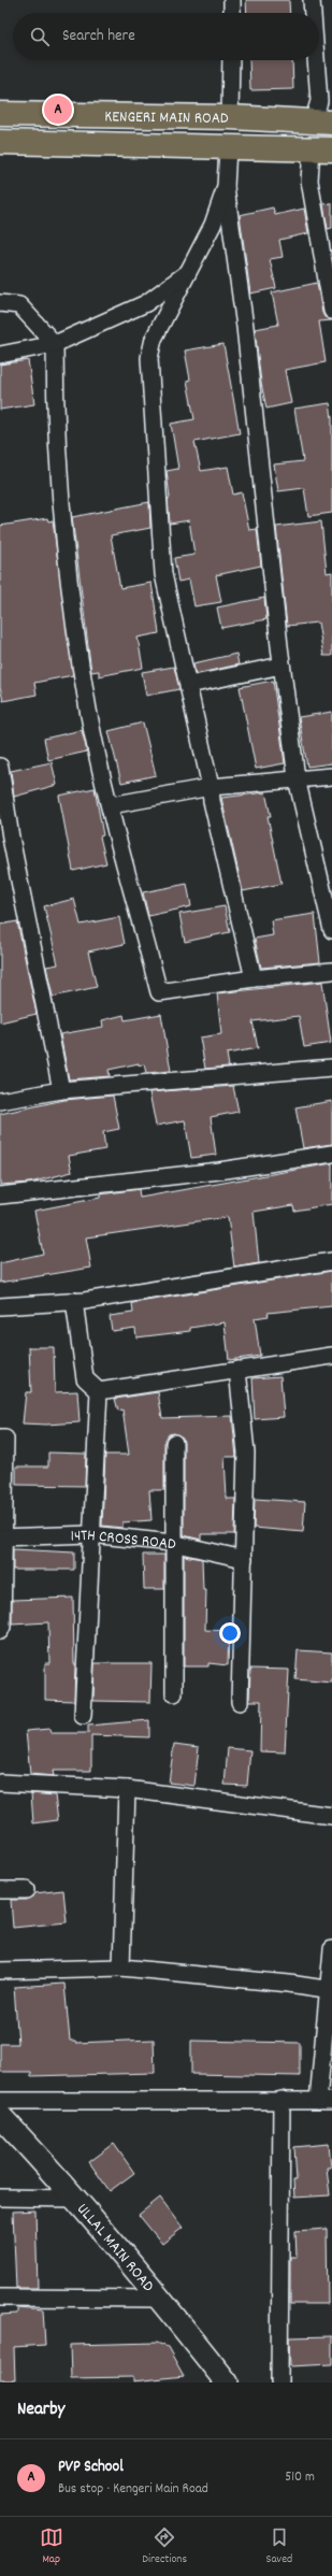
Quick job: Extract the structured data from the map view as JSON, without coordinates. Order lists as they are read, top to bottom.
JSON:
{
  "streets": {
    "main road": ["KENGERI MAIN ROAD", "ULLAL MAIN ROAD"],
    "street": ["14TH CROSS ROAD"]
  },
  "page": {
    "search": "Search here",
    "pins": "A",
    "heading": "Nearby",
    "list": [
      {
        "mark": "A",
        "name": "PVP School",
        "note": "Bus stop · Kengeri Main Road",
        "value": "510 m"
      }
    ],
    "nav": ["Map", "Directions", "Saved"]
  }
}
